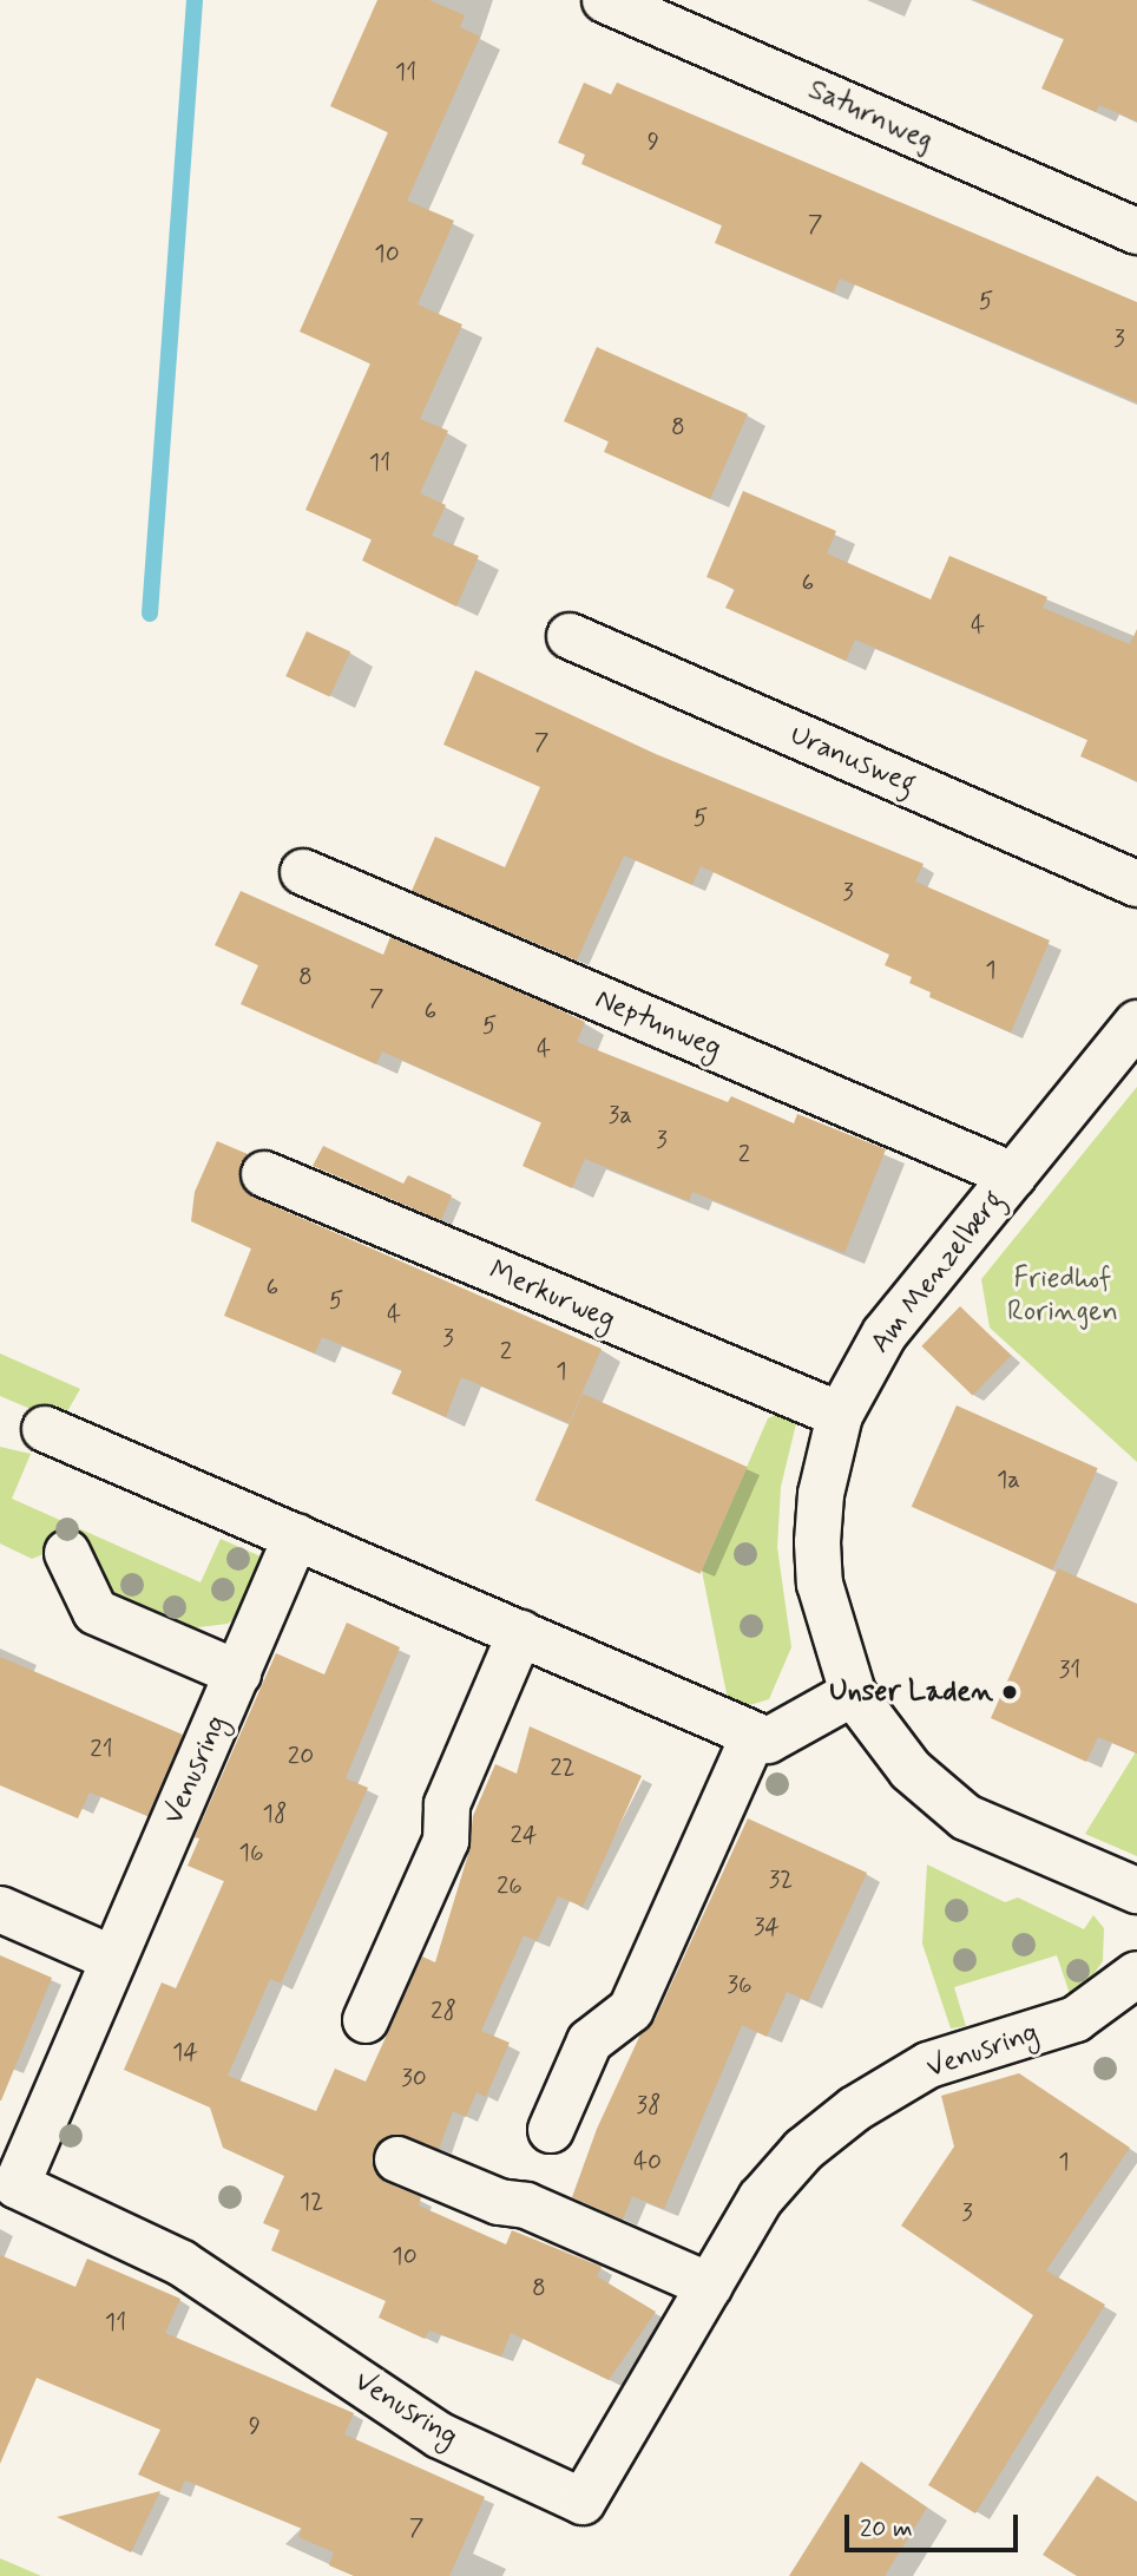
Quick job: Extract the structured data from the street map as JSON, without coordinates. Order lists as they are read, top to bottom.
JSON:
{
  "streets": {
    "street": [
      "Saturnweg",
      "Uranusweg",
      "Neptunweg",
      "Am Menzelberg",
      "Merkurweg",
      "Venusring"
    ]
  },
  "crossings": [
    ["Neptunweg", "Am Menzelberg"],
    ["Am Menzelberg", "Merkurweg"]
  ],
  "parks": ["Friedhof Roringen"],
  "places": ["Unser Laden"],
  "house_numbers": [
    "11",
    "9",
    "7",
    "10",
    "5",
    "3",
    "8",
    "11",
    "6",
    "4",
    "7",
    "5",
    "3",
    "1",
    "8",
    "7",
    "6",
    "5",
    "4",
    "3a",
    "3",
    "2",
    "6",
    "5",
    "4",
    "3",
    "2",
    "1",
    "1a",
    "31",
    "21",
    "20",
    "22",
    "18",
    "24",
    "16",
    "32",
    "26",
    "34",
    "36",
    "28",
    "14",
    "30",
    "38",
    "40",
    "1",
    "12",
    "3",
    "10",
    "8",
    "11",
    "9",
    "7"
  ],
  "scale_bar": "20 m"
}
